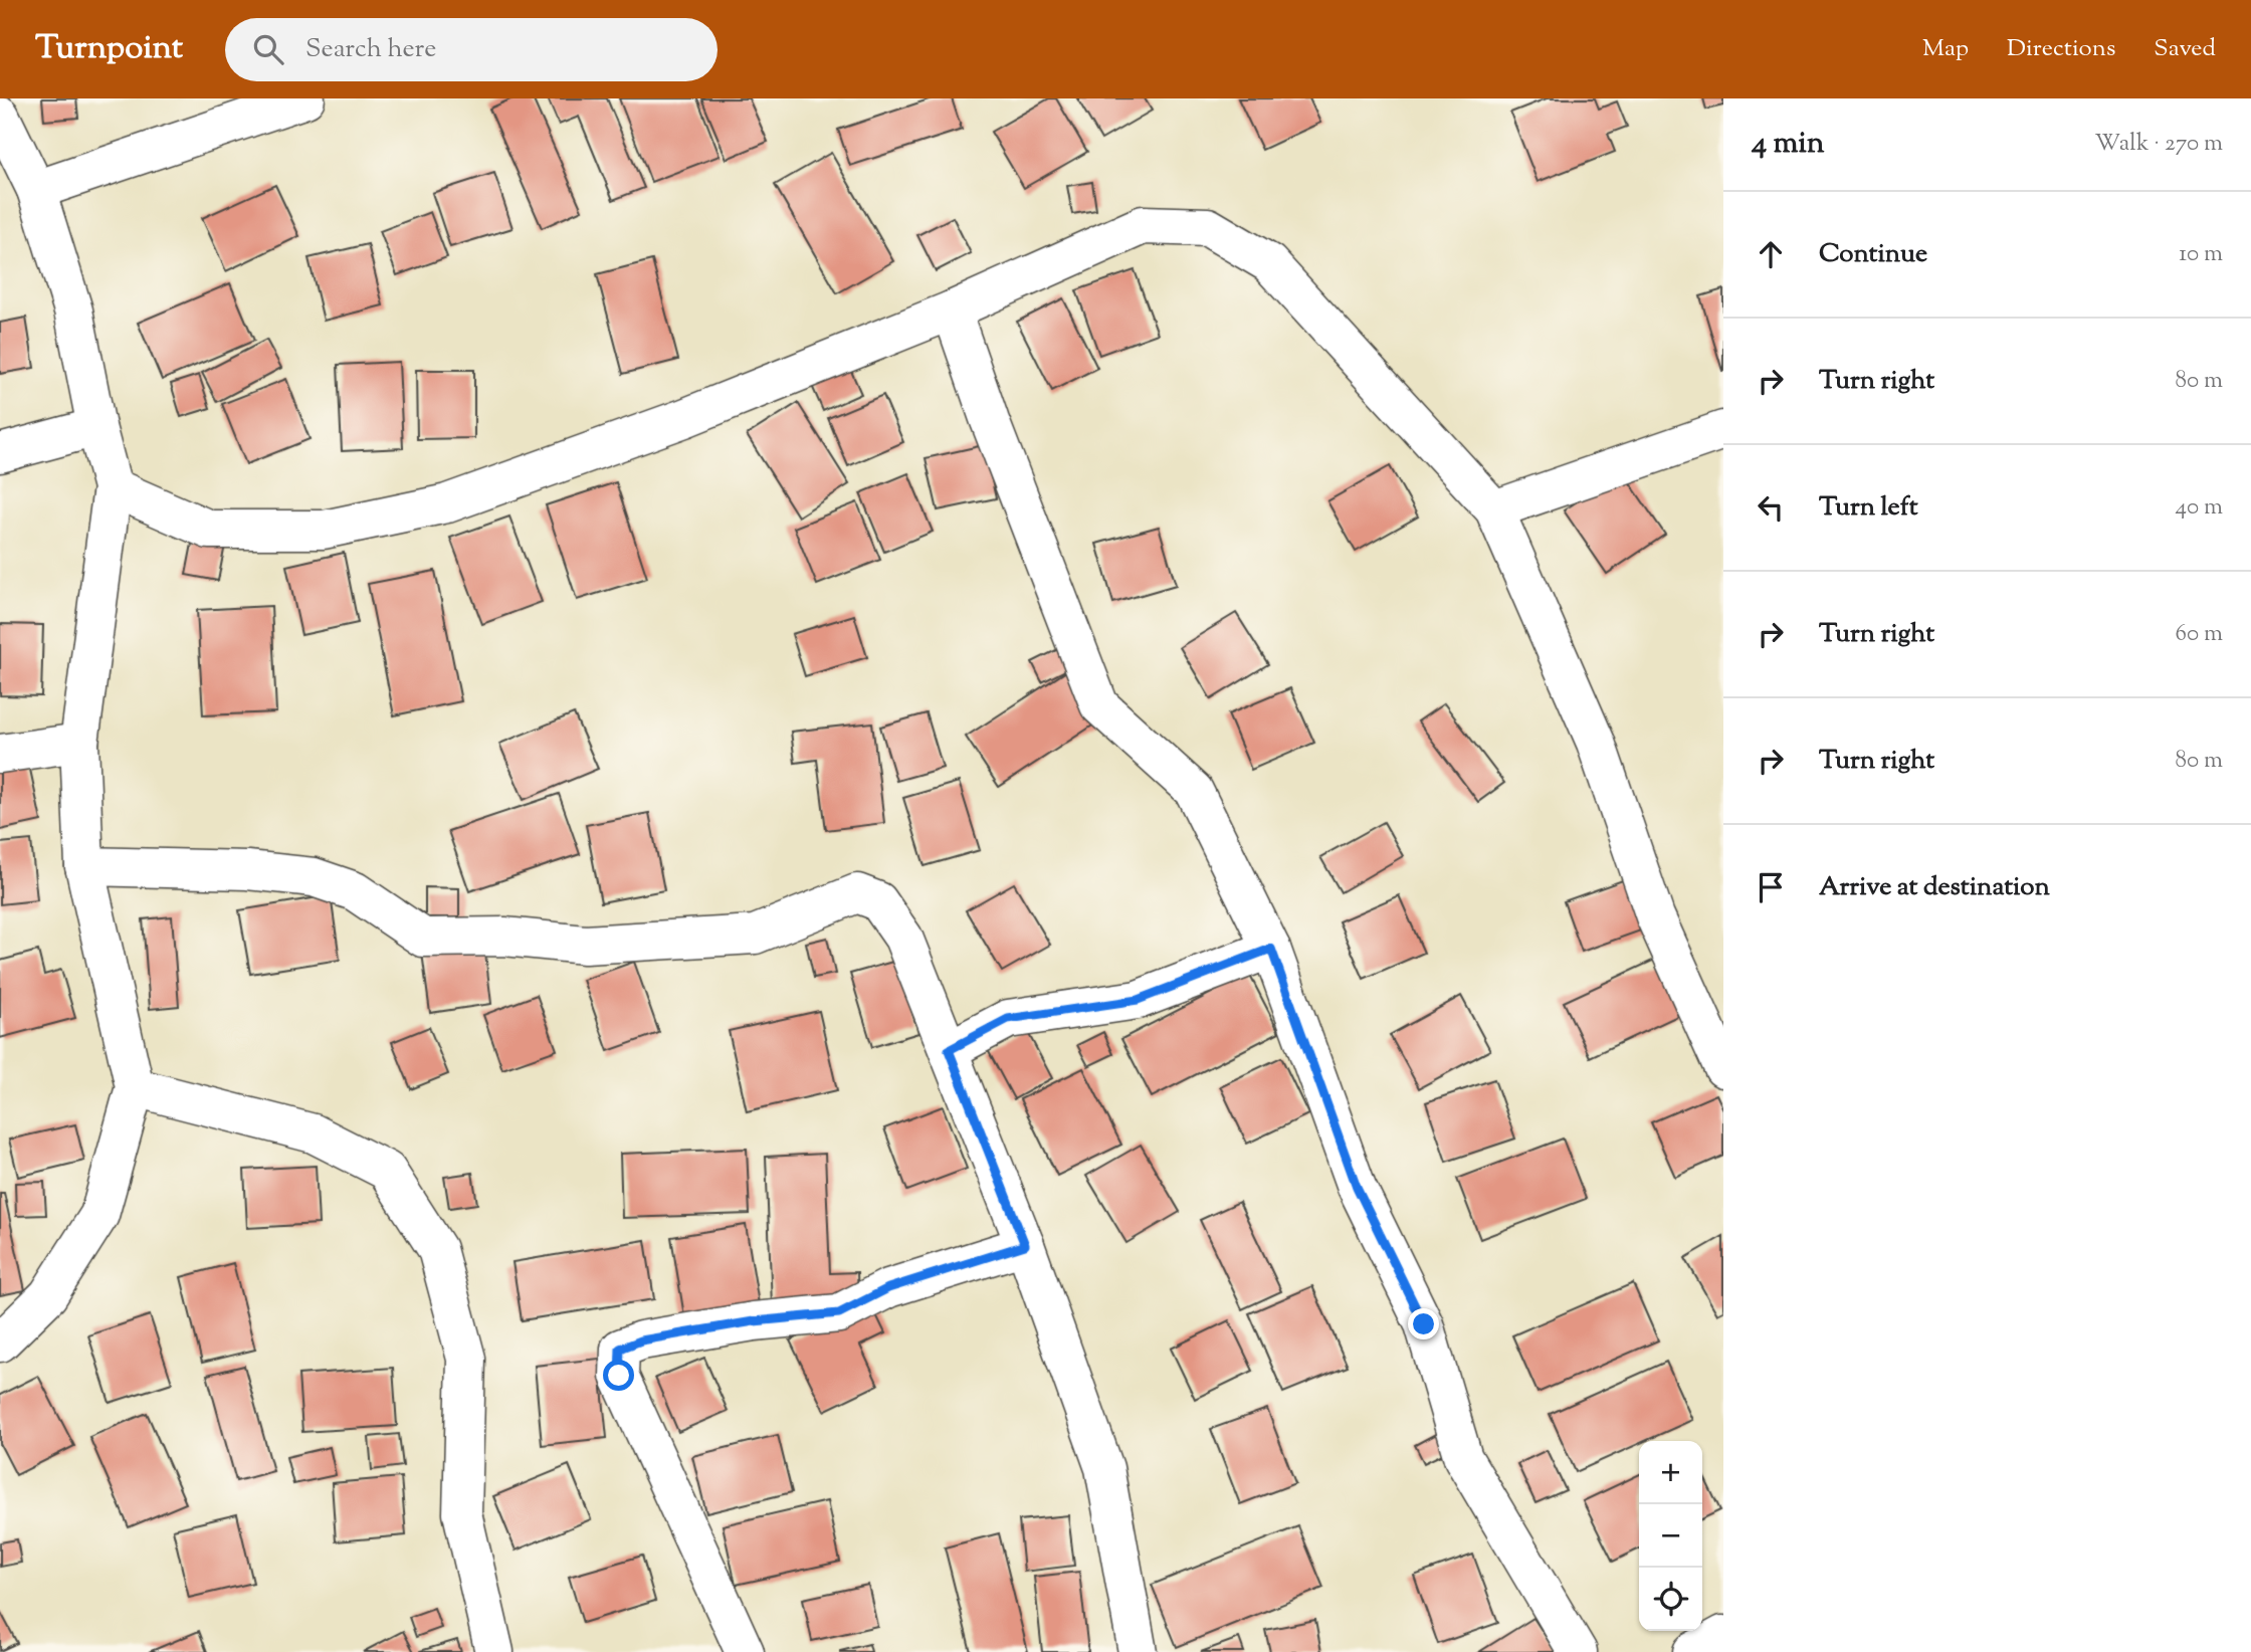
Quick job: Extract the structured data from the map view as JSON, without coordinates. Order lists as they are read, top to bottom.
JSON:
{
  "page": {
    "header": "Turnpoint",
    "search": "Search here",
    "nav": ["Map", "Directions", "Saved"],
    "heading": ["4 min", "Walk · 270 m"],
    "list": [
      ["Continue", "10 m"],
      ["Turn right", "80 m"],
      ["Turn left", "40 m"],
      ["Turn right", "60 m"],
      ["Turn right", "80 m"],
      "Arrive at destination"
    ],
    "map_buttons": ["+", "−"]
  }
}
